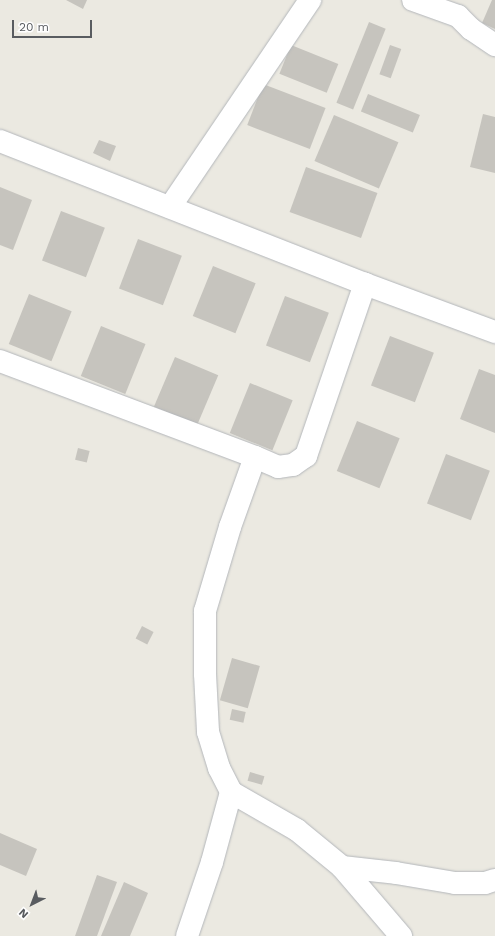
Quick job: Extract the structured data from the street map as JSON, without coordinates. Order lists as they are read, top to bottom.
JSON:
{
  "scale_bar": "20 m",
  "north": "bottom left"
}
